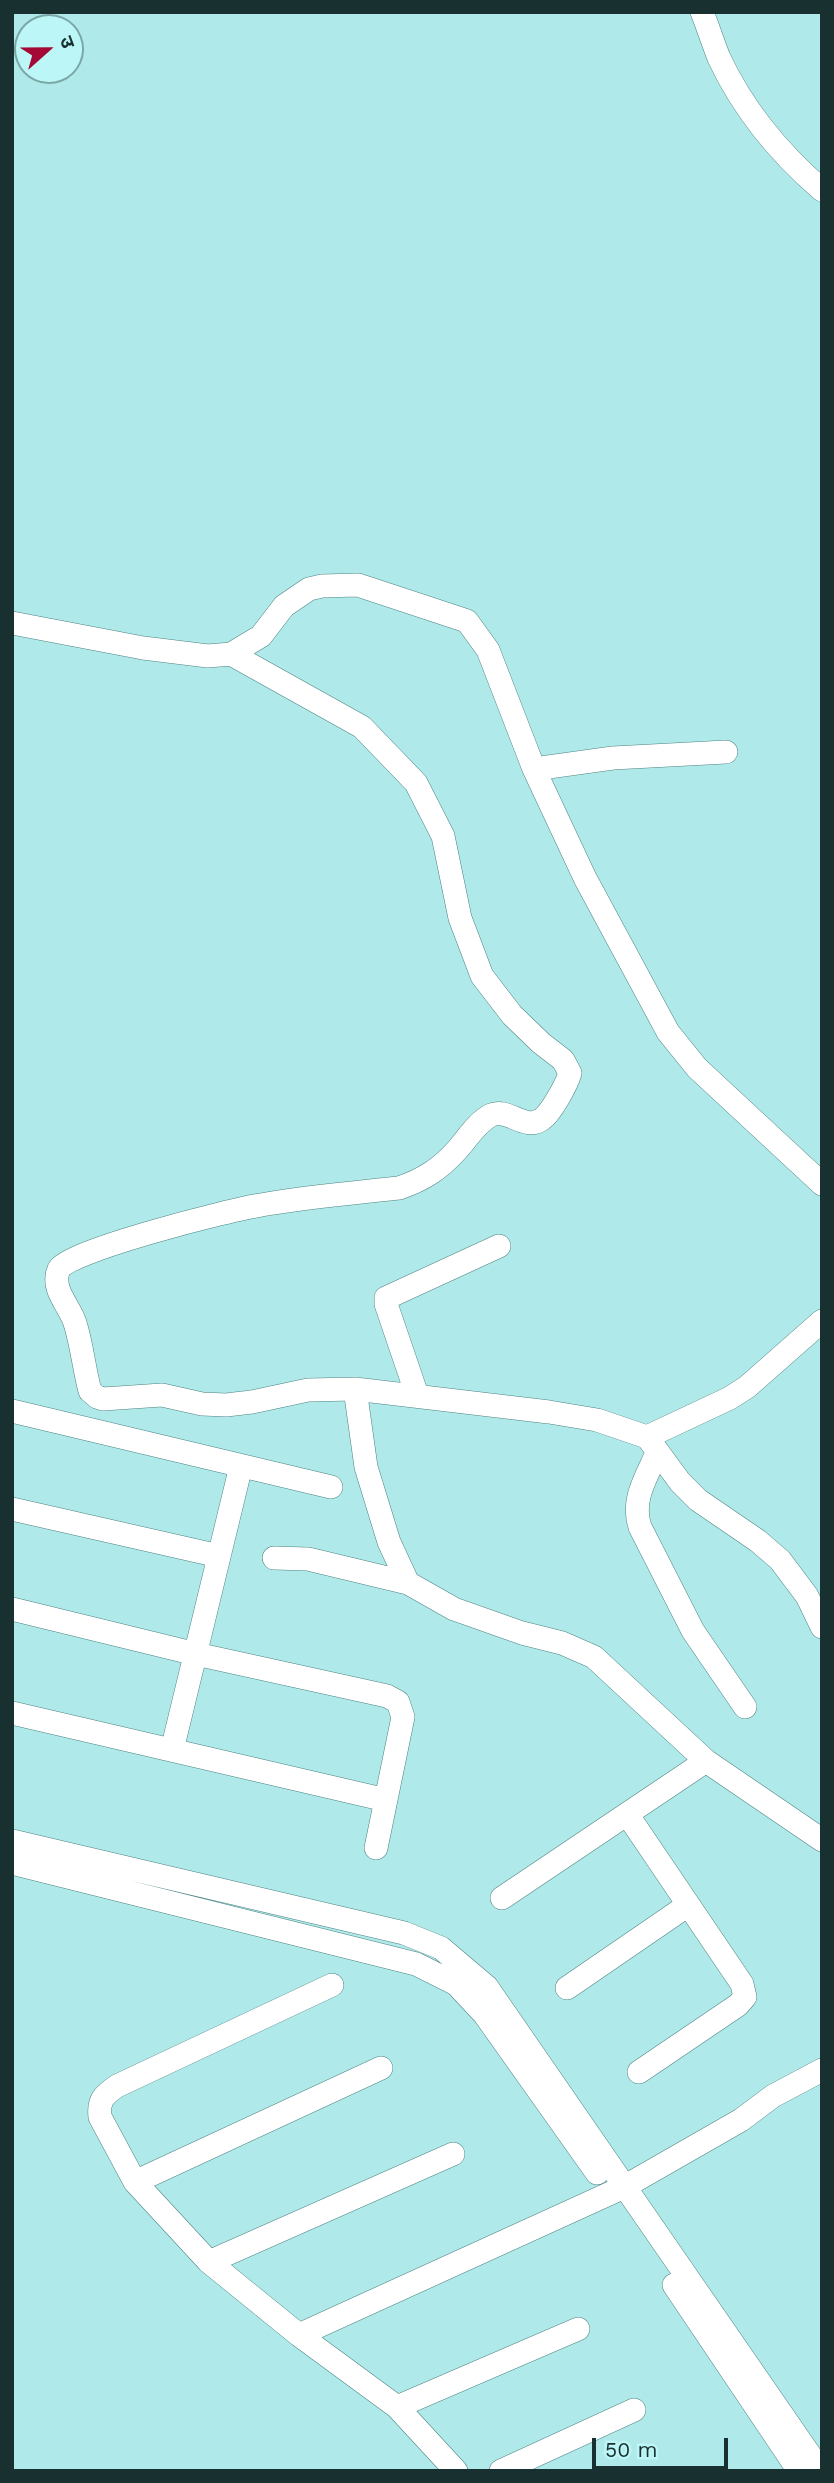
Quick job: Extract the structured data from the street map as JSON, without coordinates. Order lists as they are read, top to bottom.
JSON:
{
  "scale_bar": "50 m",
  "north": "right"
}
